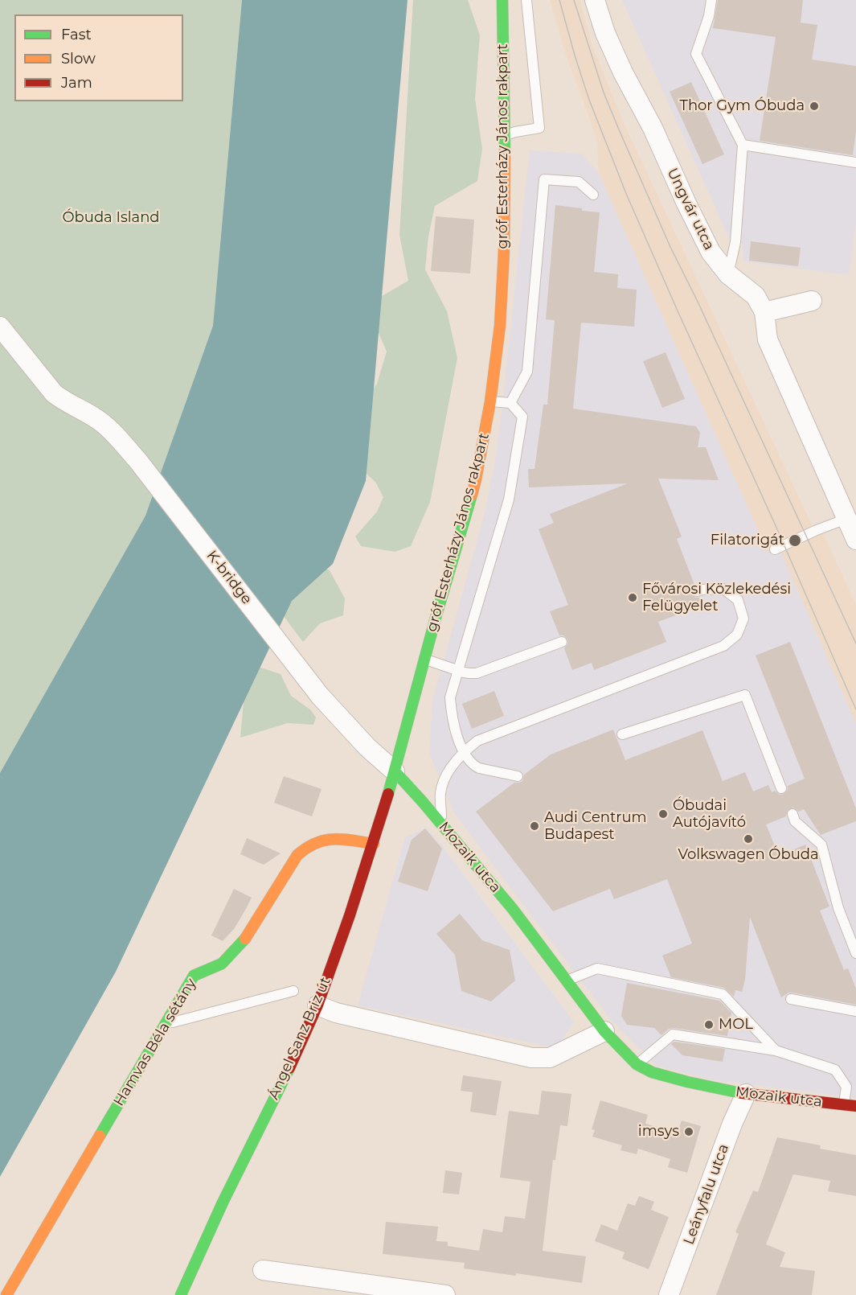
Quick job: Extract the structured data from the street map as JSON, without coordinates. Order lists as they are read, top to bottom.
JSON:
{
  "streets": {
    "main road": [
      "gróf Esterházy János rakpart",
      "Mozaik utca",
      "Ángel Sanz Briz út",
      "Hamvas Béla sétány"
    ],
    "street": ["Ungvár utca", "K-bridge", "Leányfalu utca"]
  },
  "crossings": [
    ["gróf Esterházy János rakpart", "Mozaik utca"],
    ["gróf Esterházy János rakpart", "Ángel Sanz Briz út"],
    ["K-bridge", "Mozaik utca"],
    ["Mozaik utca", "Ángel Sanz Briz út"],
    ["Mozaik utca", "Leányfalu utca"],
    ["Ángel Sanz Briz út", "Hamvas Béla sétány"]
  ],
  "parks": ["Óbuda Island"],
  "places": [
    "Thor Gym Óbuda",
    "Filatorigát",
    "Fővárosi Közlekedési Felügyelet",
    "Óbudai Autójavító",
    "Audi Centrum Budapest",
    "Volkswagen Óbuda",
    "MOL",
    "imsys"
  ],
  "legend": ["Fast", "Slow", "Jam"]
}
